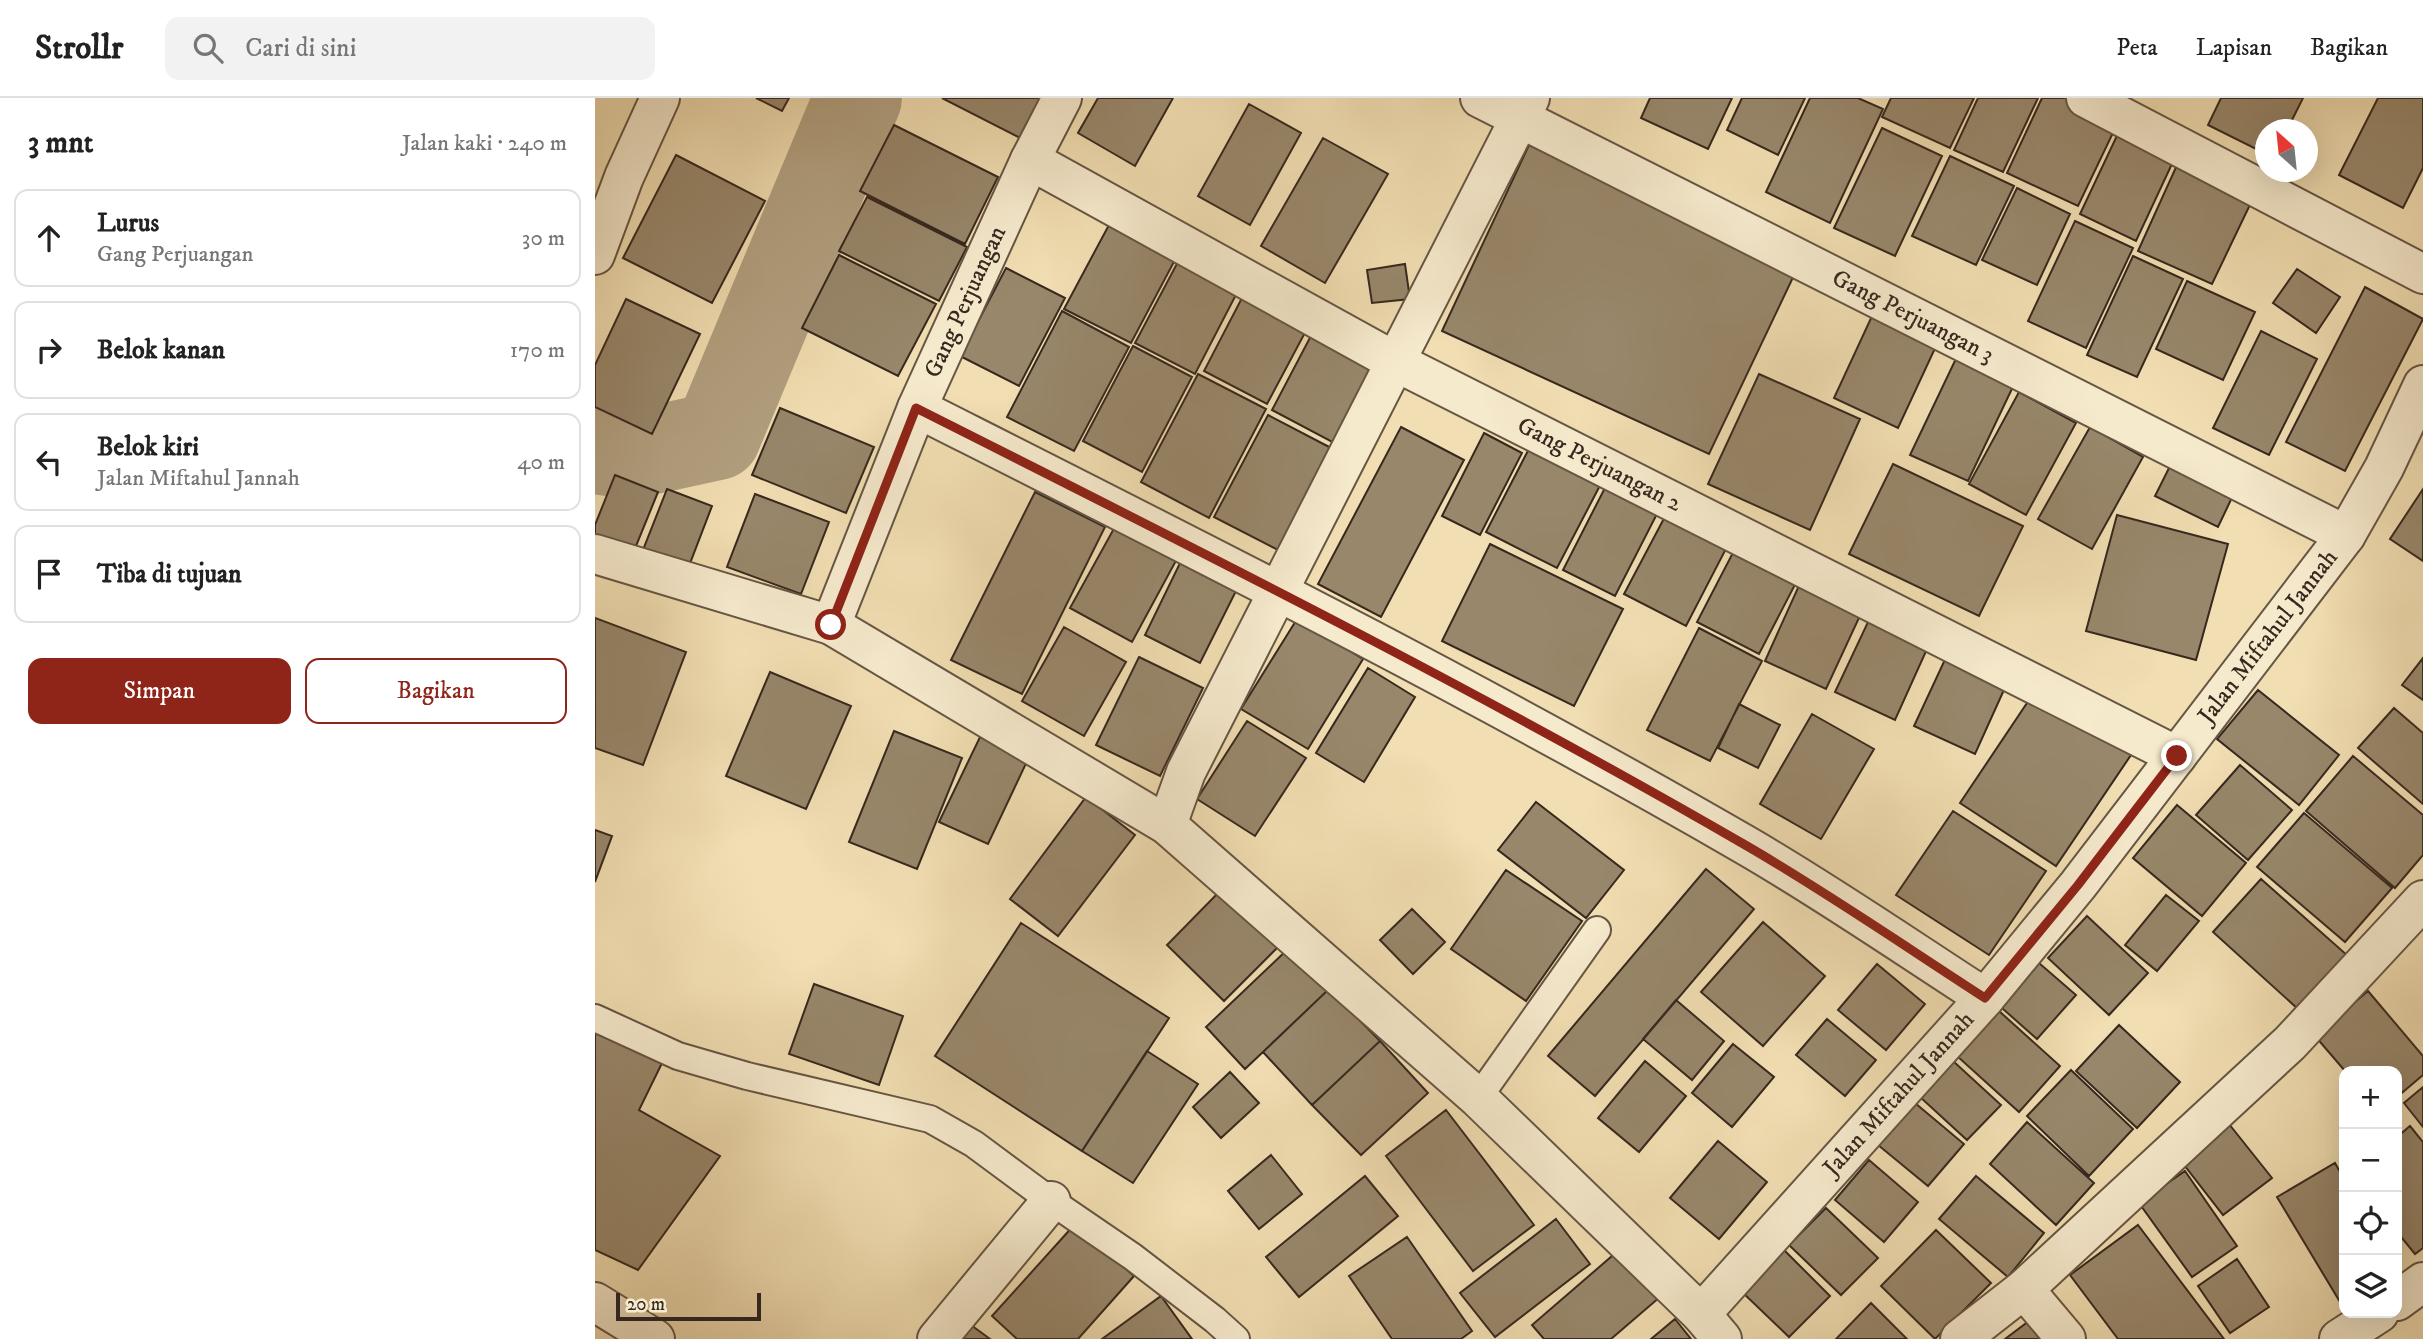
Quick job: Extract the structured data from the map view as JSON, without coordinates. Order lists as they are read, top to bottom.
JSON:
{
  "streets": {
    "street": [
      "Gang Perjuangan",
      "Gang Perjuangan 3",
      "Gang Perjuangan 2",
      "Jalan Miftahul Jannah"
    ]
  },
  "crossings": [
    ["Gang Perjuangan", "Gang Perjuangan 2"],
    ["Gang Perjuangan 3", "Jalan Miftahul Jannah"],
    ["Gang Perjuangan 2", "Jalan Miftahul Jannah"]
  ],
  "scale_bar": "20 m",
  "north": "top left",
  "page": {
    "header": "Strollr",
    "search": "Cari di sini",
    "nav": ["Peta", "Lapisan", "Bagikan"],
    "heading": ["3 mnt", "Jalan kaki · 240 m"],
    "list": [
      ["Lurus", "Gang Perjuangan", "30 m"],
      ["Belok kanan", "170 m"],
      ["Belok kiri", "Jalan Miftahul Jannah", "40 m"],
      "Tiba di tujuan"
    ],
    "buttons": ["Simpan", "Bagikan"],
    "map_buttons": ["+", "−"],
    "scale": "20 m"
  }
}
